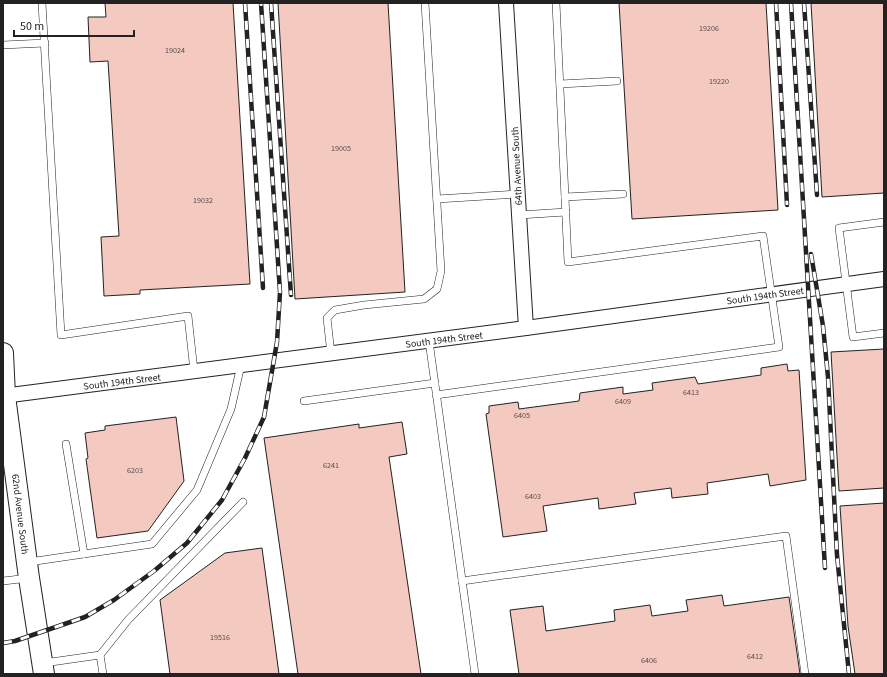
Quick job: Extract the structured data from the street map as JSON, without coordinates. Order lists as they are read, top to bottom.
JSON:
{
  "streets": {
    "street": ["64th Avenue South", "South 194th Street", "62nd Avenue South"]
  },
  "crossings": [
    ["64th Avenue South", "South 194th Street"],
    ["South 194th Street", "62nd Avenue South"]
  ],
  "house_numbers": [
    "19206",
    "19024",
    "19220",
    "19005",
    "19032",
    "6413",
    "6409",
    "6405",
    "6241",
    "6203",
    "6403",
    "19516",
    "6412",
    "6406"
  ],
  "scale_bar": "50 m"
}
